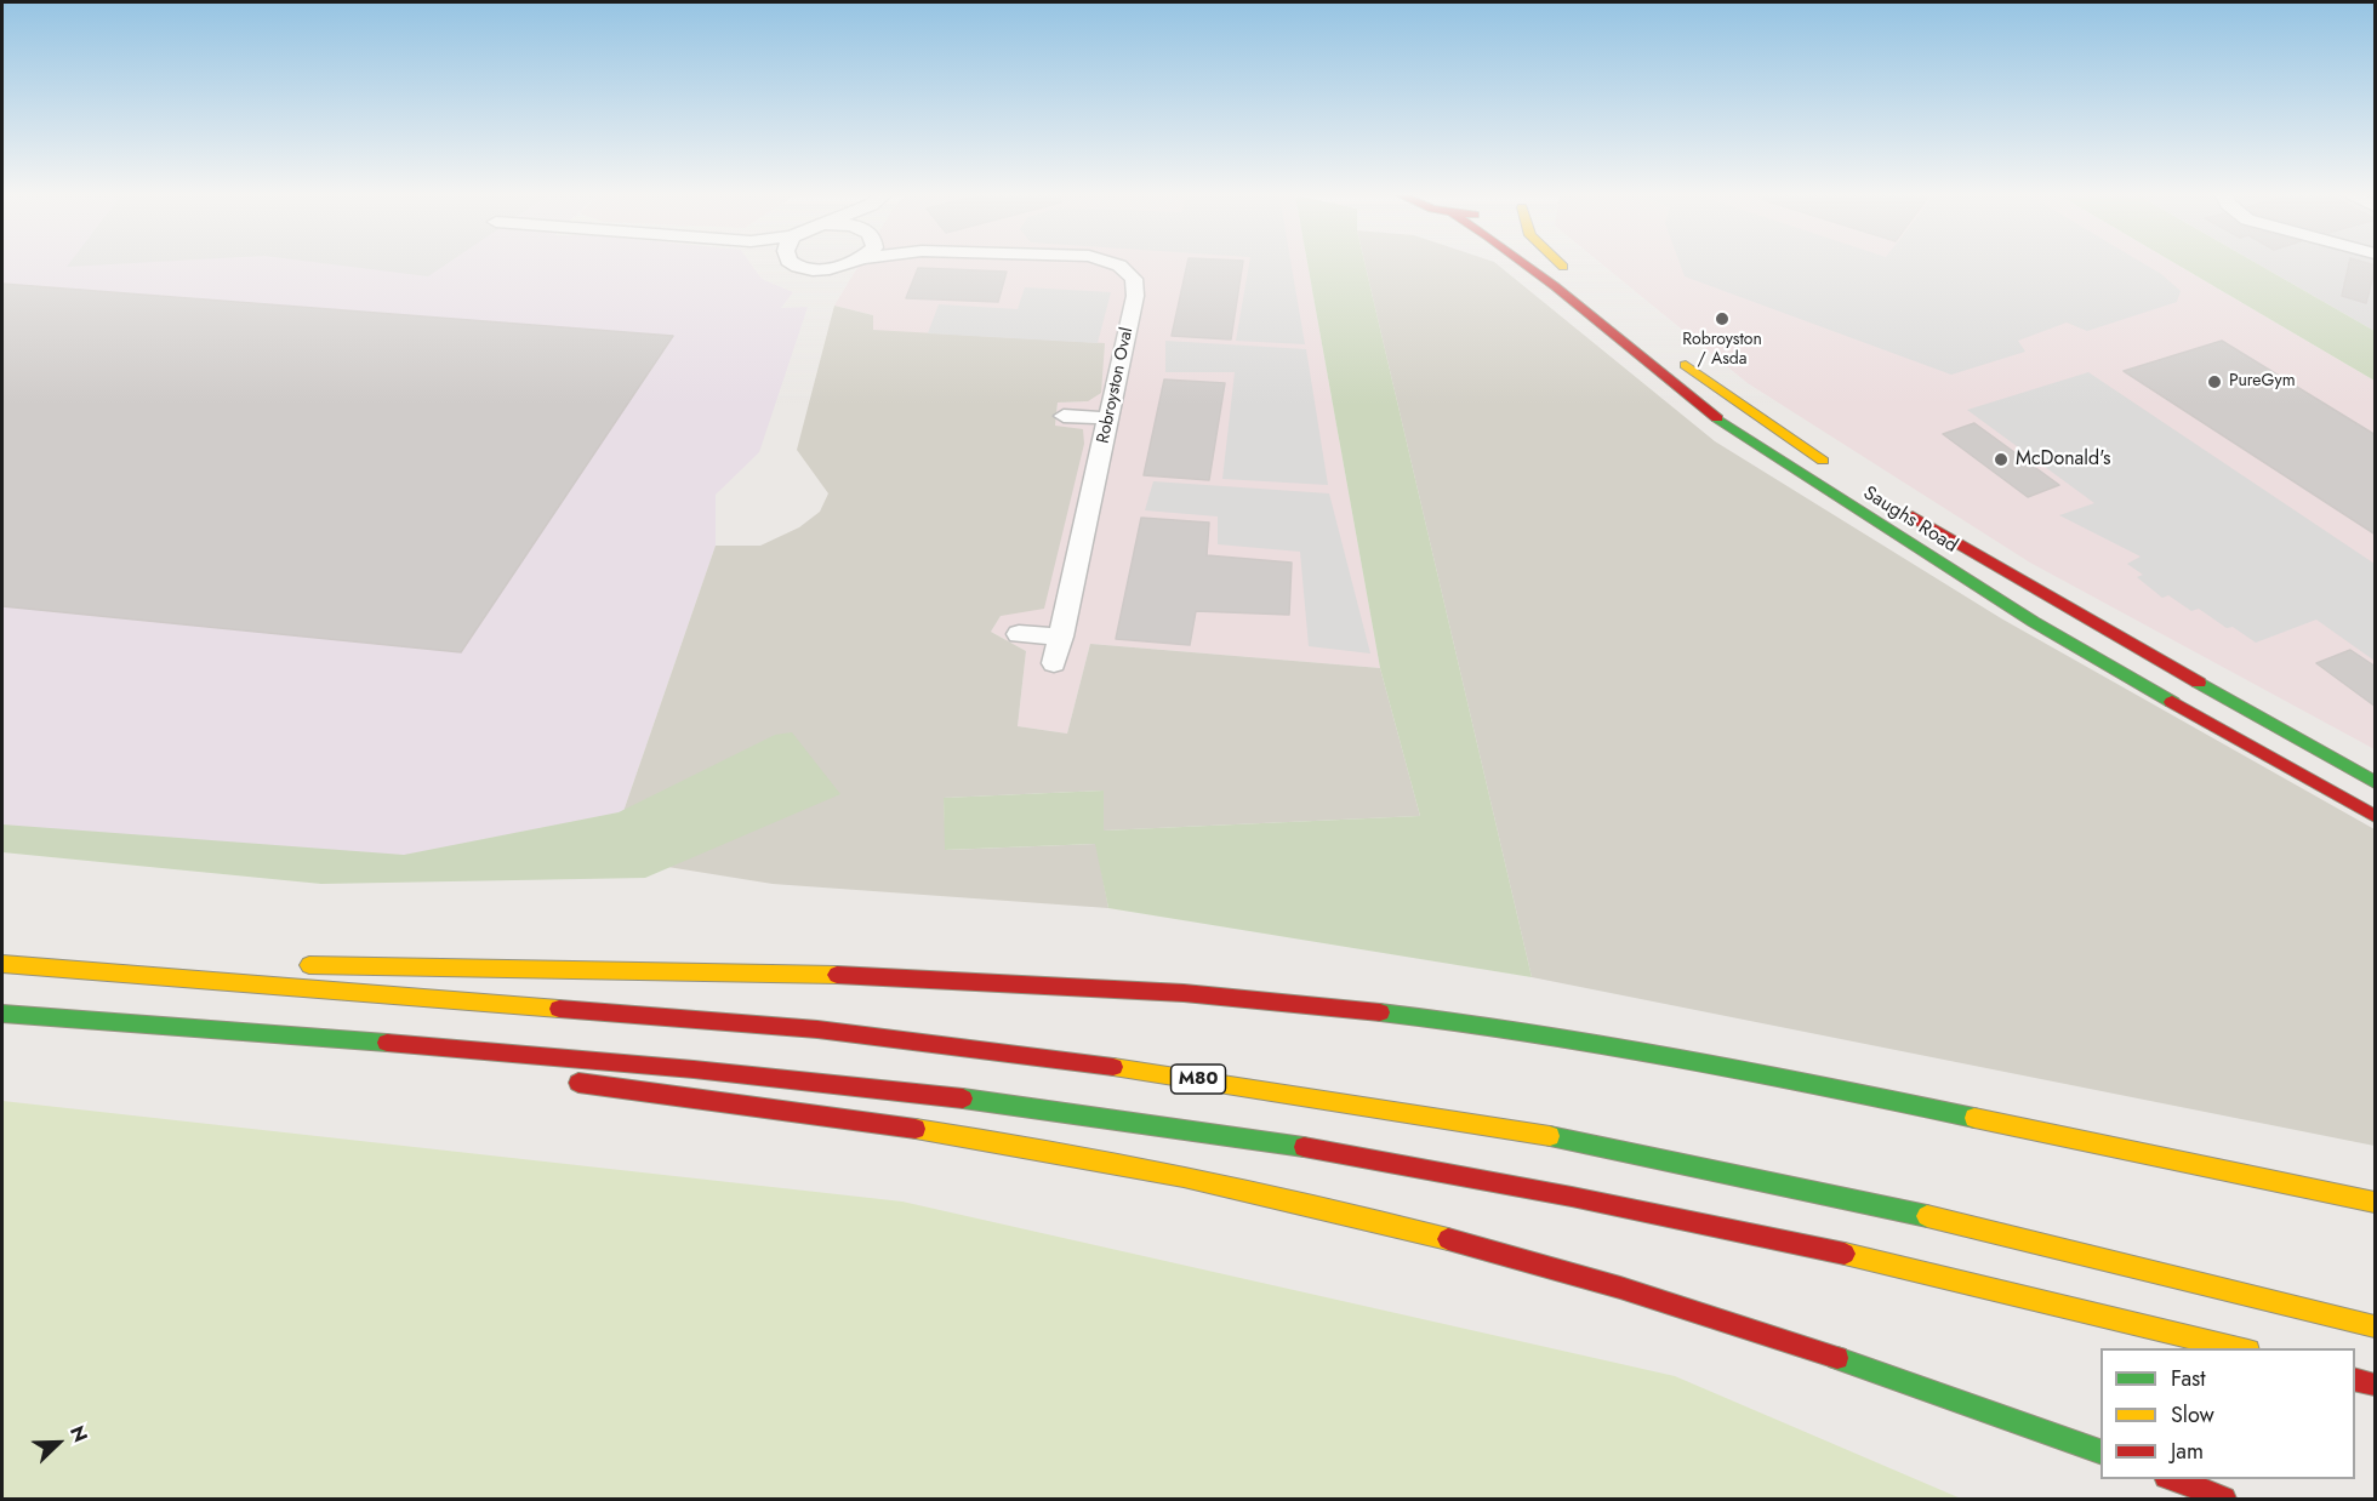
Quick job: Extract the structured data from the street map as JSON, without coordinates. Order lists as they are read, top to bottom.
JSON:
{
  "streets": {
    "main road": ["Saughs Road", "M80"],
    "street": ["Robroyston Oval"]
  },
  "places": ["Robroyston / Asda", "PureGym", "McDonald's"],
  "legend": ["Fast", "Slow", "Jam"],
  "north": "top right"
}
